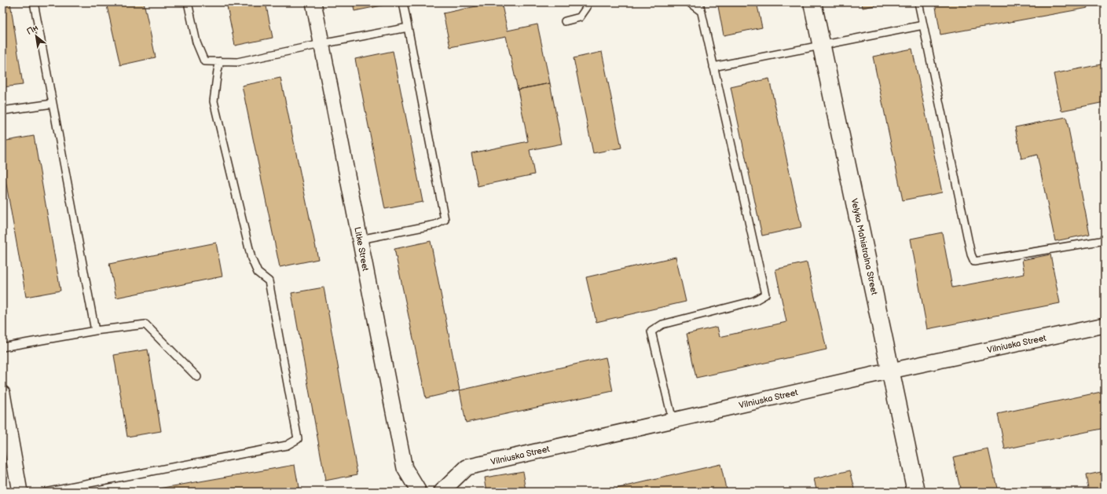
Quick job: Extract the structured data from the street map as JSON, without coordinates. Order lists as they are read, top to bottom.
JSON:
{
  "streets": {
    "street": ["Velyka Mahistralna Street", "Litke Street", "Vilniuska Street"]
  },
  "crossings": [
    ["Velyka Mahistralna Street", "Vilniuska Street"]
  ],
  "north": "top left"
}
